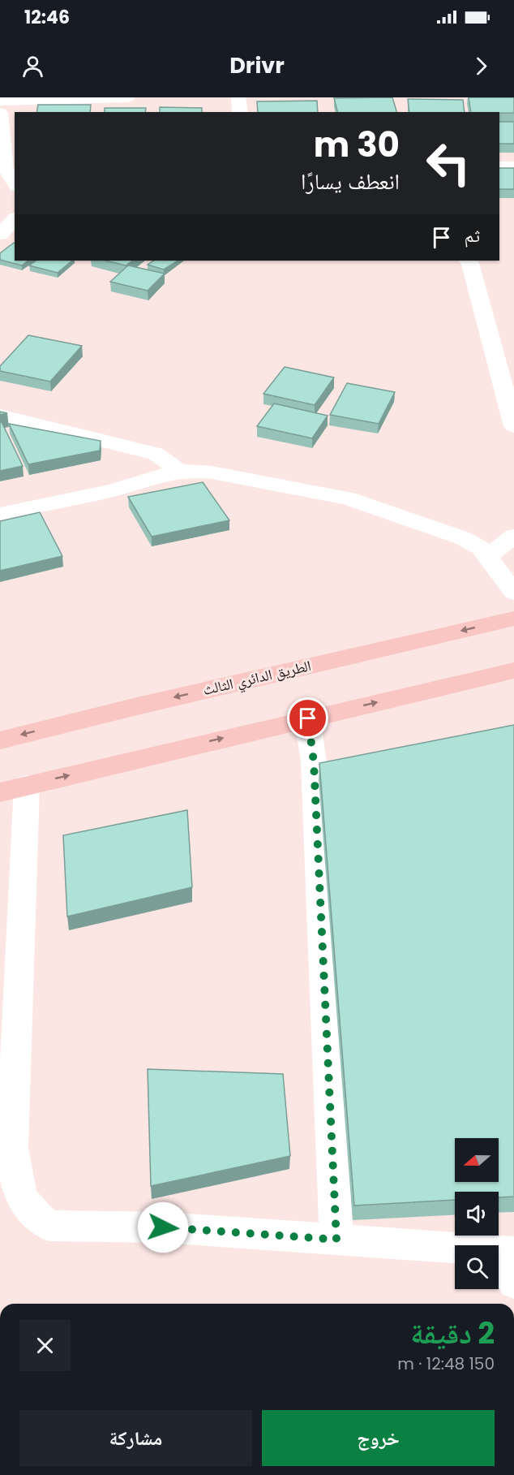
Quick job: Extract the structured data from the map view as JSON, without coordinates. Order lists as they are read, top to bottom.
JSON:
{
  "streets": {
    "highway": ["الطريق الدائري الثالث"]
  },
  "north": "left",
  "page": {
    "status": "12:46",
    "header": "Drivr",
    "turn": ["30 m", "انعطف يسارًا"],
    "then": "ثم",
    "heading": ["2 دقيقة", "150 m · 12:48"],
    "buttons": ["خروج", "مشاركة"]
  }
}
